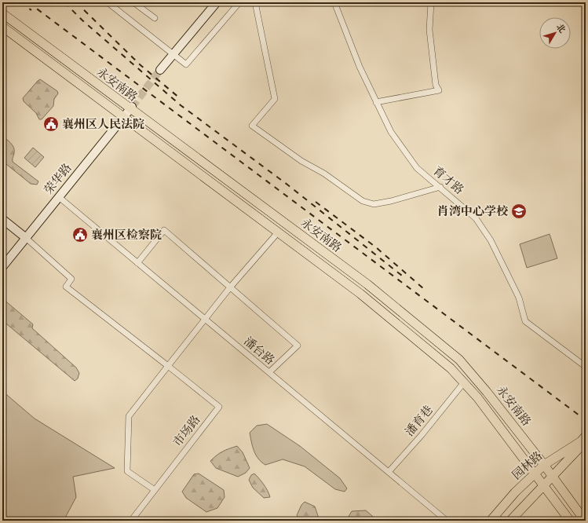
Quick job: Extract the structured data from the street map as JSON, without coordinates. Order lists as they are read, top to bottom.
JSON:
{
  "streets": {
    "main road": ["永安南路", "荣华路", "园林路"],
    "street": [
      "育才路",
      "潘台路",
      "潘育巷",
      "市场路"
    ]
  },
  "crossings": [
    ["永安南路", "荣华路"],
    ["永安南路", "潘育巷"],
    ["永安南路", "园林路"],
    ["荣华路", "潘台路"],
    ["潘台路", "潘育巷"]
  ],
  "places": {
    "public building": ["襄州区人民法院", "襄州区检察院"],
    "school or university": ["肖湾中心学校"]
  },
  "north": "top right"
}
